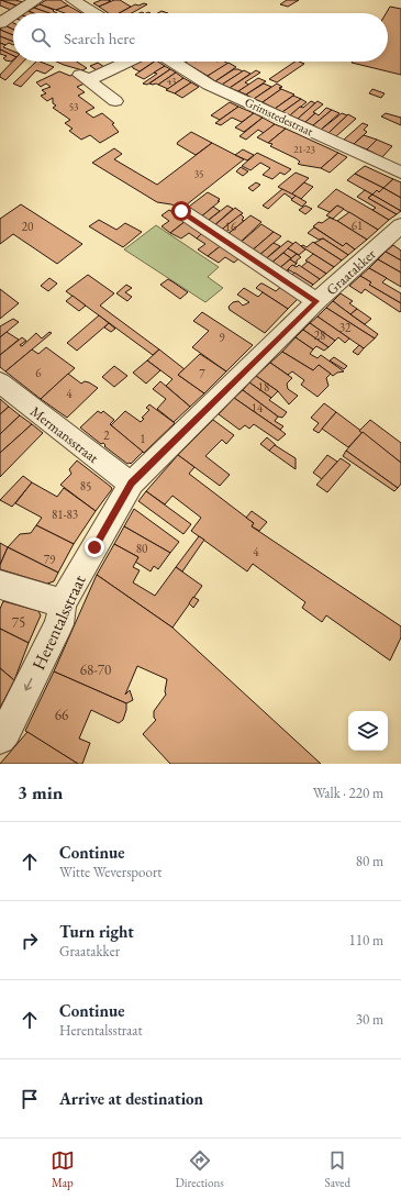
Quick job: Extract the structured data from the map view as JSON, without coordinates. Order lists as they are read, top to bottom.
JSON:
{
  "streets": {
    "street": [
      "Grimstedestraat",
      "Graatakker",
      "Mermansstraat",
      "Herentalsstraat"
    ]
  },
  "crossings": [
    ["Graatakker", "Mermansstraat"],
    ["Graatakker", "Herentalsstraat"],
    ["Mermansstraat", "Herentalsstraat"]
  ],
  "one_way": ["Herentalsstraat"],
  "house_numbers": [
    "43",
    "53",
    "21-23",
    "35",
    "61",
    "20",
    "16",
    "32",
    "28",
    "9",
    "6",
    "7",
    "18",
    "4",
    "14",
    "2",
    "1",
    "85",
    "81-83",
    "80",
    "4",
    "79",
    "75",
    "68-70",
    "66"
  ],
  "page": {
    "search": "Search here",
    "heading": ["3 min", "Walk · 220 m"],
    "list": [
      ["Continue", "Witte Weverspoort", "80 m"],
      ["Turn right", "Graatakker", "110 m"],
      ["Continue", "Herentalsstraat", "30 m"],
      "Arrive at destination"
    ],
    "nav": ["Map", "Directions", "Saved"]
  }
}
